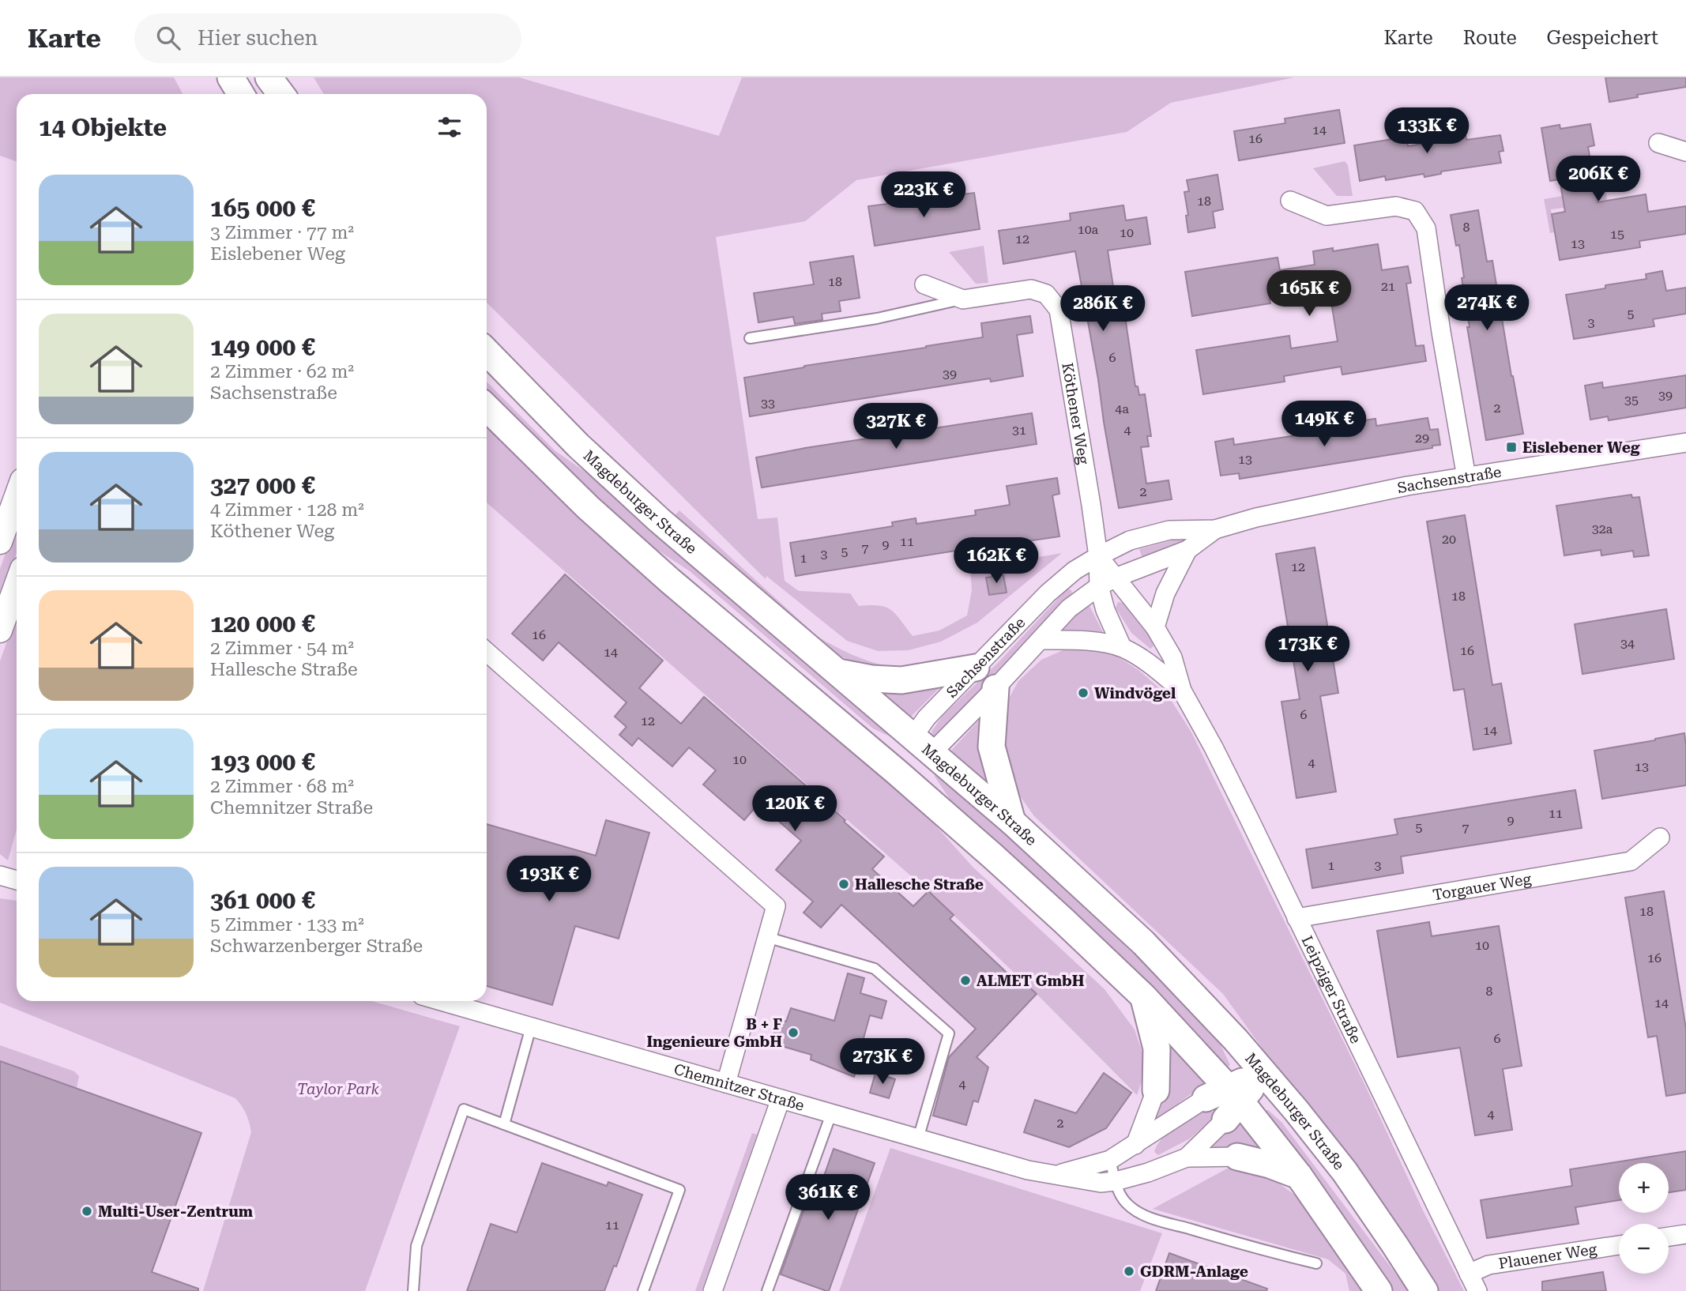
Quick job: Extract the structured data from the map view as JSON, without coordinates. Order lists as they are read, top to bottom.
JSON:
{
  "streets": {
    "main road": ["Magdeburger Straße"],
    "street": [
      "Köthener Weg",
      "Sachsenstraße",
      "Torgauer Weg",
      "Leipziger Straße",
      "Chemnitzer Straße",
      "Plauener Weg"
    ]
  },
  "crossings": [
    ["Köthener Weg", "Sachsenstraße"],
    ["Köthener Weg", "Leipziger Straße"],
    ["Sachsenstraße", "Magdeburger Straße"],
    ["Sachsenstraße", "Leipziger Straße"],
    ["Torgauer Weg", "Leipziger Straße"],
    ["Leipziger Straße", "Plauener Weg"]
  ],
  "parks": ["Taylor Park"],
  "places": {
    "transit": ["Eislebener Weg"],
    "other": [
      "Windvögel",
      "Hallesche Straße",
      "ALMET GmbH",
      "B + F Ingenieure GmbH",
      "Multi-User-Zentrum",
      "GDRM-Anlage"
    ]
  },
  "house_numbers": [
    "14",
    "16",
    "18",
    "8",
    "10a",
    "10",
    "15",
    "12",
    "13",
    "18",
    "21",
    "5",
    "3",
    "6",
    "39",
    "39",
    "35",
    "33",
    "2",
    "4a",
    "31",
    "4",
    "29",
    "13",
    "2",
    "32a",
    "20",
    "11",
    "9",
    "7",
    "5",
    "3",
    "1",
    "12",
    "18",
    "16",
    "34",
    "16",
    "14",
    "6",
    "12",
    "14",
    "10",
    "4",
    "13",
    "11",
    "9",
    "5",
    "7",
    "1",
    "3",
    "18",
    "10",
    "16",
    "8",
    "14",
    "6",
    "4",
    "4",
    "2",
    "11"
  ],
  "page": {
    "header": "Karte",
    "search": "Hier suchen",
    "nav": ["Karte", "Route", "Gespeichert"],
    "heading": "14 Objekte",
    "price": [
      "133K €",
      "206K €",
      "223K €",
      "165K €",
      "274K €",
      "286K €",
      "149K €",
      "327K €",
      "162K €",
      "173K €",
      "120K €",
      "193K €",
      "273K €",
      "361K €"
    ],
    "list": [
      {
        "name": "165 000 €",
        "note": "3 Zimmer · 77 m² · Eislebener Weg"
      },
      {
        "name": "149 000 €",
        "note": "2 Zimmer · 62 m² · Sachsenstraße"
      },
      {
        "name": "327 000 €",
        "note": "4 Zimmer · 128 m² · Köthener Weg"
      },
      {
        "name": "120 000 €",
        "note": "2 Zimmer · 54 m² · Hallesche Straße"
      },
      {
        "name": "193 000 €",
        "note": "2 Zimmer · 68 m² · Chemnitzer Straße"
      },
      {
        "name": "361 000 €",
        "note": "5 Zimmer · 133 m² · Schwarzenberger Straße"
      }
    ],
    "map_buttons": ["+", "−"]
  }
}
